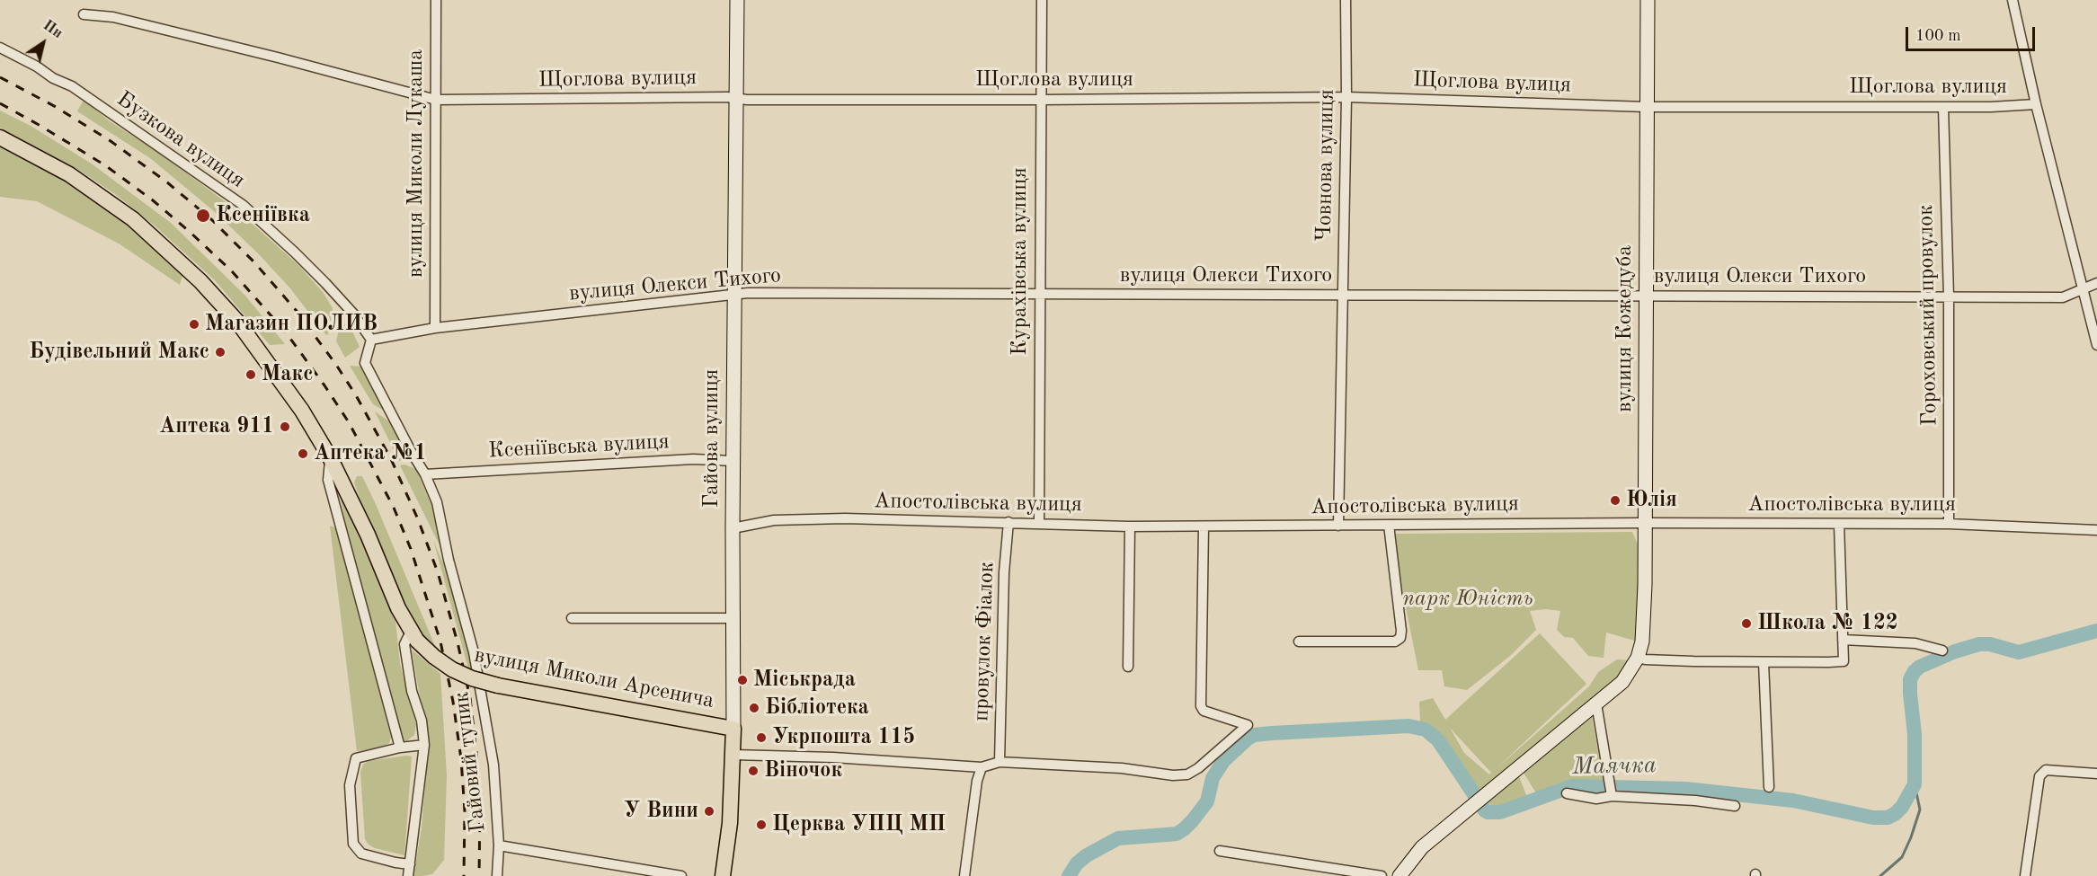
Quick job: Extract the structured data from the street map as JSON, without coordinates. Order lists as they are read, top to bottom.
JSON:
{
  "streets": {
    "main road": ["Гайова вулиця", "вулиця Миколи Арсенича"],
    "street": [
      "Щоглова вулиця",
      "Бузкова вулиця",
      "вулиця Миколи Лукаша",
      "Човнова вулиця",
      "Курахівська вулиця",
      "вулиця Олекси Тихого",
      "Гороховський провулок",
      "вулиця Кожедуба",
      "Ксеніївська вулиця",
      "Апостолівська вулиця",
      "провулок Фіалок",
      "Гайовий тупик"
    ]
  },
  "crossings": [
    ["Щоглова вулиця", "вулиця Миколи Лукаша"],
    ["Щоглова вулиця", "Човнова вулиця"],
    ["Щоглова вулиця", "Курахівська вулиця"],
    ["Щоглова вулиця", "Гороховський провулок"],
    ["Щоглова вулиця", "вулиця Кожедуба"],
    ["Щоглова вулиця", "Гайова вулиця"],
    ["Бузкова вулиця", "вулиця Олекси Тихого"],
    ["Бузкова вулиця", "Гайовий тупик"],
    ["вулиця Миколи Лукаша", "вулиця Олекси Тихого"],
    ["Човнова вулиця", "вулиця Олекси Тихого"],
    ["Човнова вулиця", "Апостолівська вулиця"],
    ["Курахівська вулиця", "вулиця Олекси Тихого"],
    ["Курахівська вулиця", "Апостолівська вулиця"],
    ["вулиця Олекси Тихого", "Гороховський провулок"],
    ["вулиця Олекси Тихого", "вулиця Кожедуба"],
    ["вулиця Олекси Тихого", "Гайова вулиця"],
    ["вулиця Олекси Тихого", "Гайовий тупик"],
    ["Гороховський провулок", "Апостолівська вулиця"],
    ["вулиця Кожедуба", "Апостолівська вулиця"],
    ["Гайова вулиця", "Ксеніївська вулиця"],
    ["Гайова вулиця", "Апостолівська вулиця"],
    ["Гайова вулиця", "вулиця Миколи Арсенича"],
    ["Ксеніївська вулиця", "Гайовий тупик"],
    ["Апостолівська вулиця", "провулок Фіалок"]
  ],
  "water": ["Маячка"],
  "parks": ["парк Юність"],
  "places": [
    "Ксеніївка",
    "Магазин ПОЛИВ",
    "Будівельний Макс",
    "Макс",
    "Аптека 911",
    "Аптека №1",
    "Юлія",
    "Школа № 122",
    "Міськрада",
    "Бібліотека",
    "Укрпошта 115",
    "Віночок",
    "У Вини",
    "Церква УПЦ МП"
  ],
  "scale_bar": "100 m",
  "north": "top right"
}
